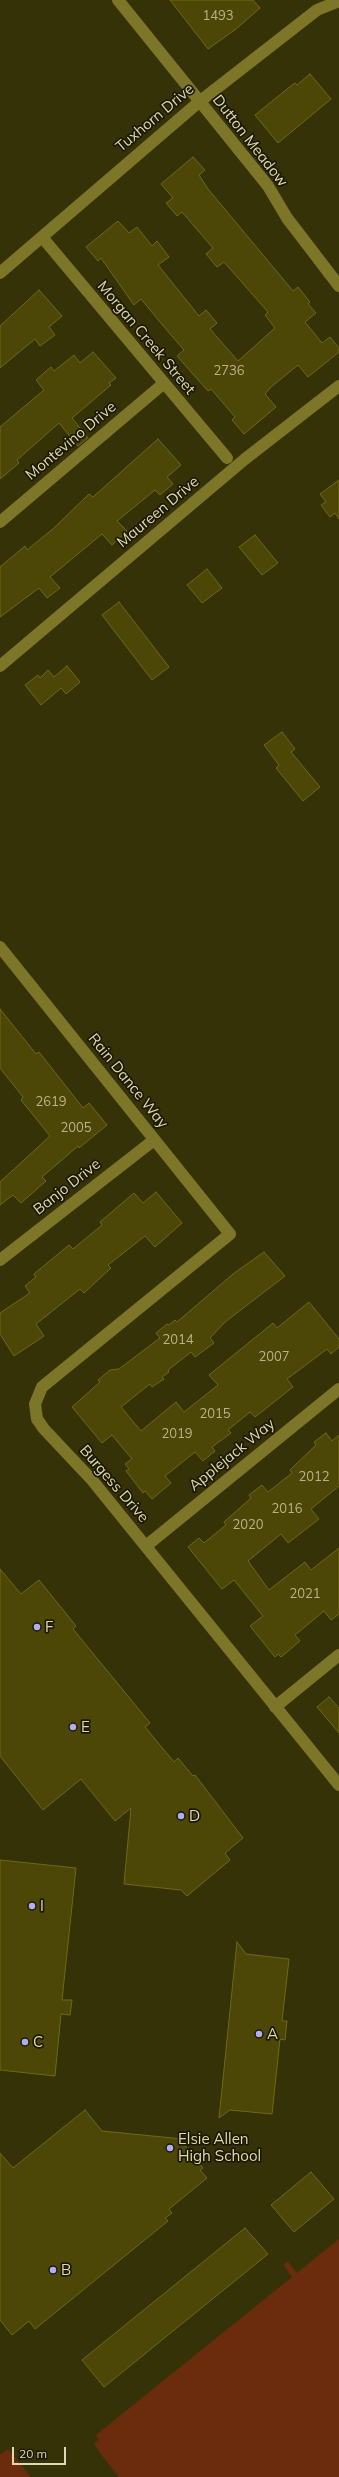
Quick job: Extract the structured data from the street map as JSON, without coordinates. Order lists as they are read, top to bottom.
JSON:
{
  "streets": {
    "street": [
      "Tuxhorn Drive",
      "Dutton Meadow",
      "Morgan Creek Street",
      "Montevino Drive",
      "Maureen Drive",
      "Rain Dance Way",
      "Banjo Drive",
      "Applejack Way",
      "Burgess Drive"
    ]
  },
  "crossings": [
    ["Tuxhorn Drive", "Dutton Meadow"],
    ["Tuxhorn Drive", "Morgan Creek Street"],
    ["Morgan Creek Street", "Montevino Drive"],
    ["Rain Dance Way", "Banjo Drive"],
    ["Rain Dance Way", "Burgess Drive"],
    ["Applejack Way", "Burgess Drive"]
  ],
  "places": [
    "F",
    "E",
    "D",
    "I",
    "A",
    "C",
    "Elsie Allen High School",
    "B"
  ],
  "house_numbers": [
    "1493",
    "2736",
    "2619",
    "2005",
    "2014",
    "2007",
    "2015",
    "2019",
    "2012",
    "2016",
    "2020",
    "2021"
  ],
  "scale_bar": "20 m"
}
